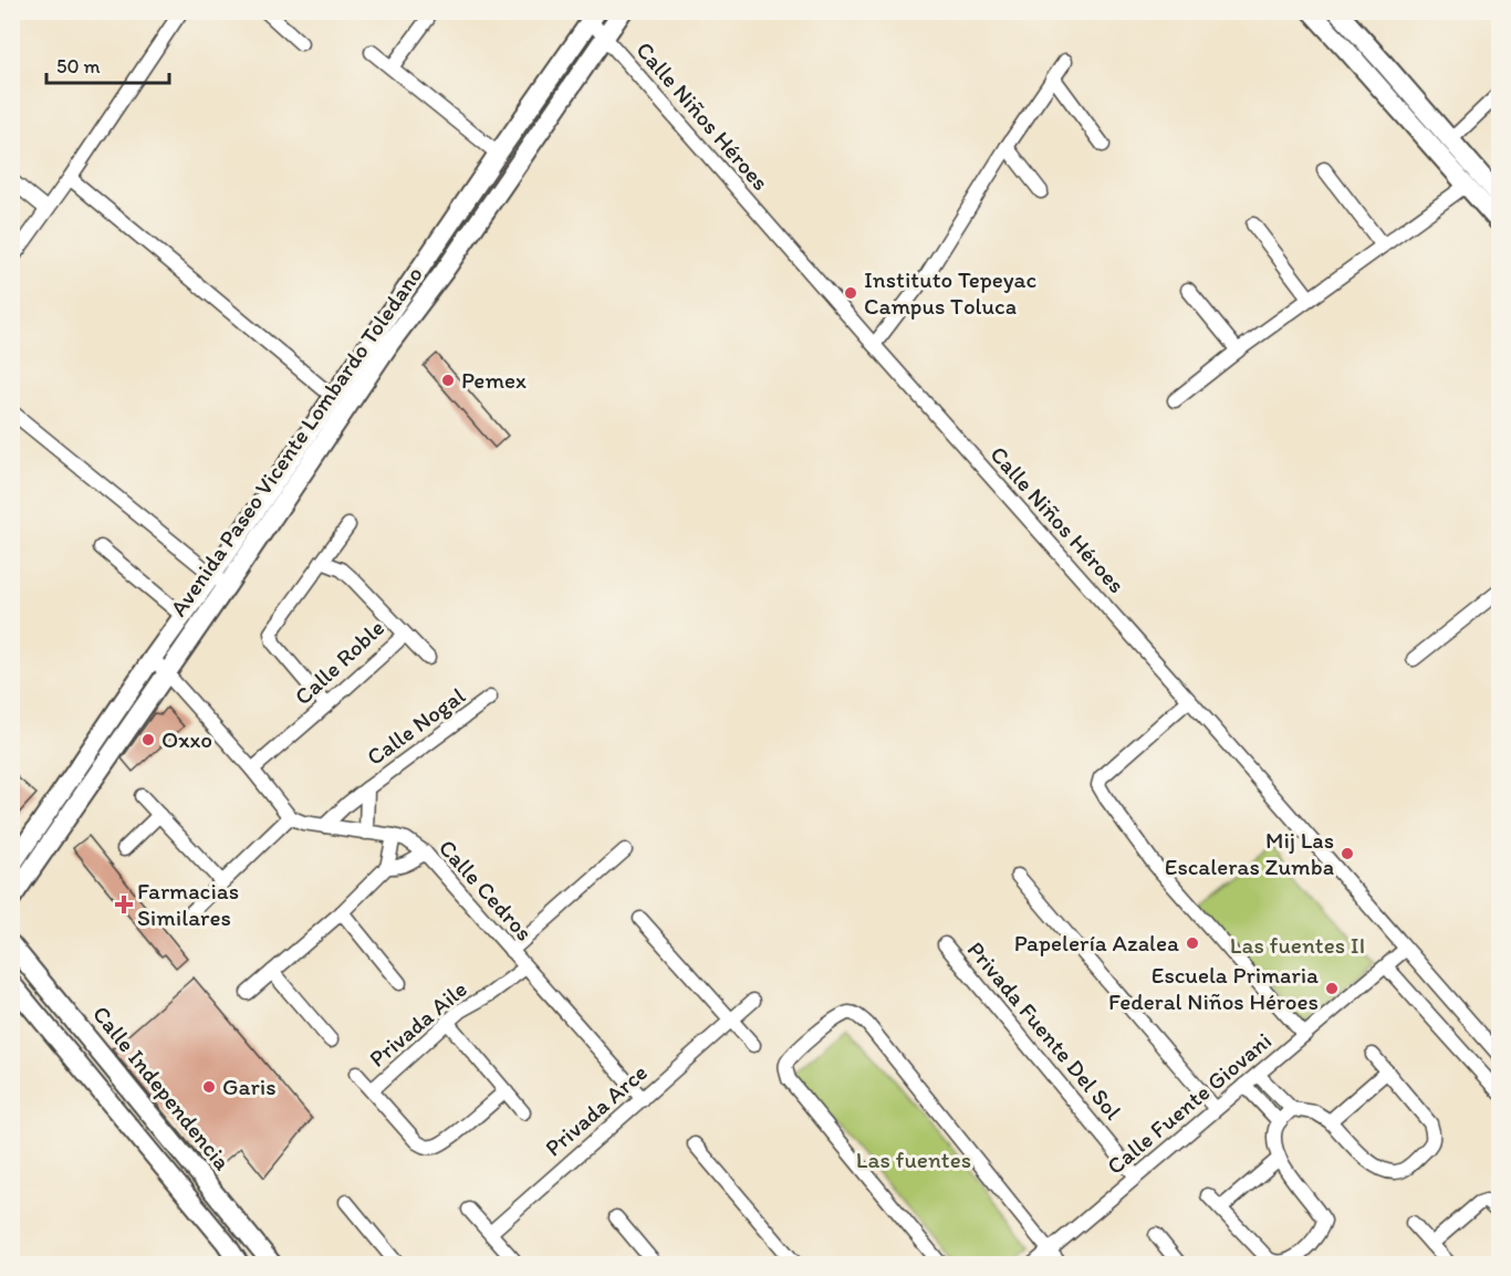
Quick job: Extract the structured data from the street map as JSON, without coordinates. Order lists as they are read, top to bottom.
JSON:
{
  "streets": {
    "main road": ["Avenida Paseo Vicente Lombardo Toledano", "Calle Independencia"],
    "street": [
      "Calle Niños Héroes",
      "Calle Roble",
      "Calle Nogal",
      "Calle Cedros",
      "Privada Aile",
      "Privada Fuente Del Sol",
      "Calle Fuente Giovani",
      "Privada Arce"
    ]
  },
  "crossings": [
    ["Calle Niños Héroes", "Avenida Paseo Vicente Lombardo Toledano"],
    ["Calle Niños Héroes", "Calle Fuente Giovani"],
    ["Calle Nogal", "Calle Cedros"],
    ["Calle Cedros", "Privada Aile"],
    ["Calle Cedros", "Privada Arce"],
    ["Privada Fuente Del Sol", "Calle Fuente Giovani"]
  ],
  "parks": ["Las fuentes II", "Las fuentes"],
  "places": {
    "other": [
      "Instituto Tepeyac Campus Toluca",
      "Pemex",
      "Oxxo",
      "Mij Las Escaleras Zumba",
      "Papelería Azalea",
      "Escuela Primaria Federal Niños Héroes",
      "Garis"
    ],
    "health": ["Farmacias Similares"]
  },
  "scale_bar": "50 m"
}
